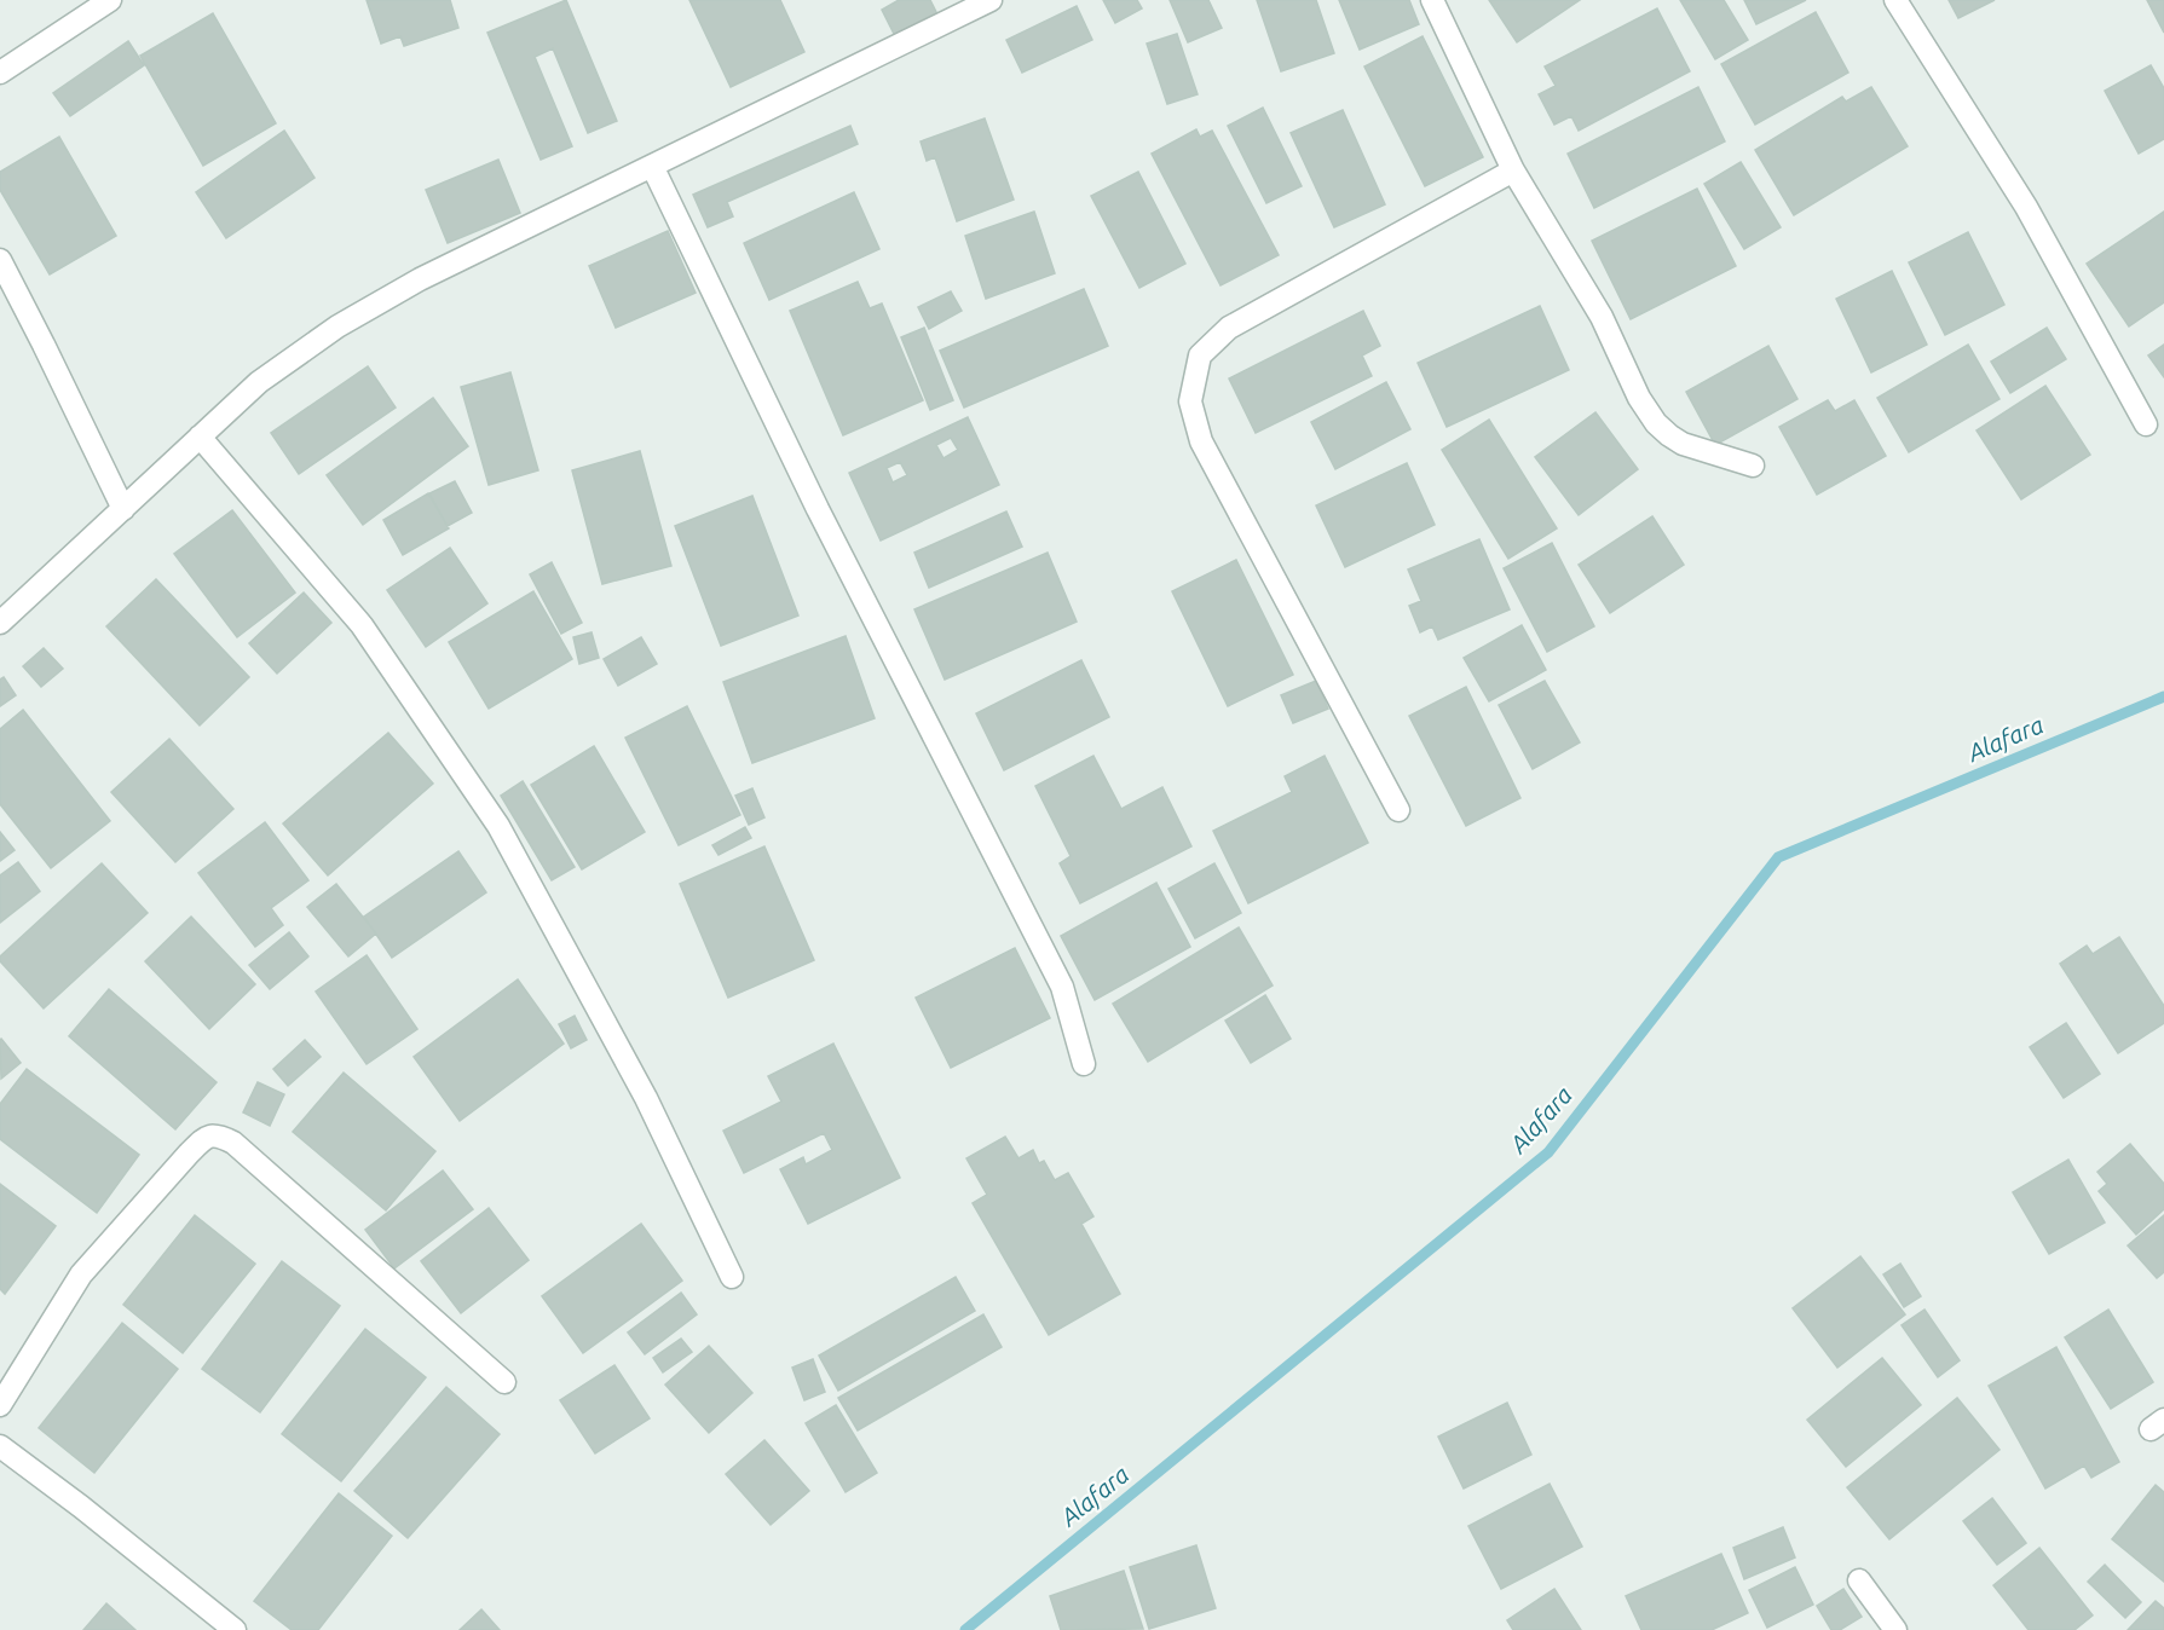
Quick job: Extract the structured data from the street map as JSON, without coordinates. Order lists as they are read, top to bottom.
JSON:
{
  "water": ["Alafara"]
}
